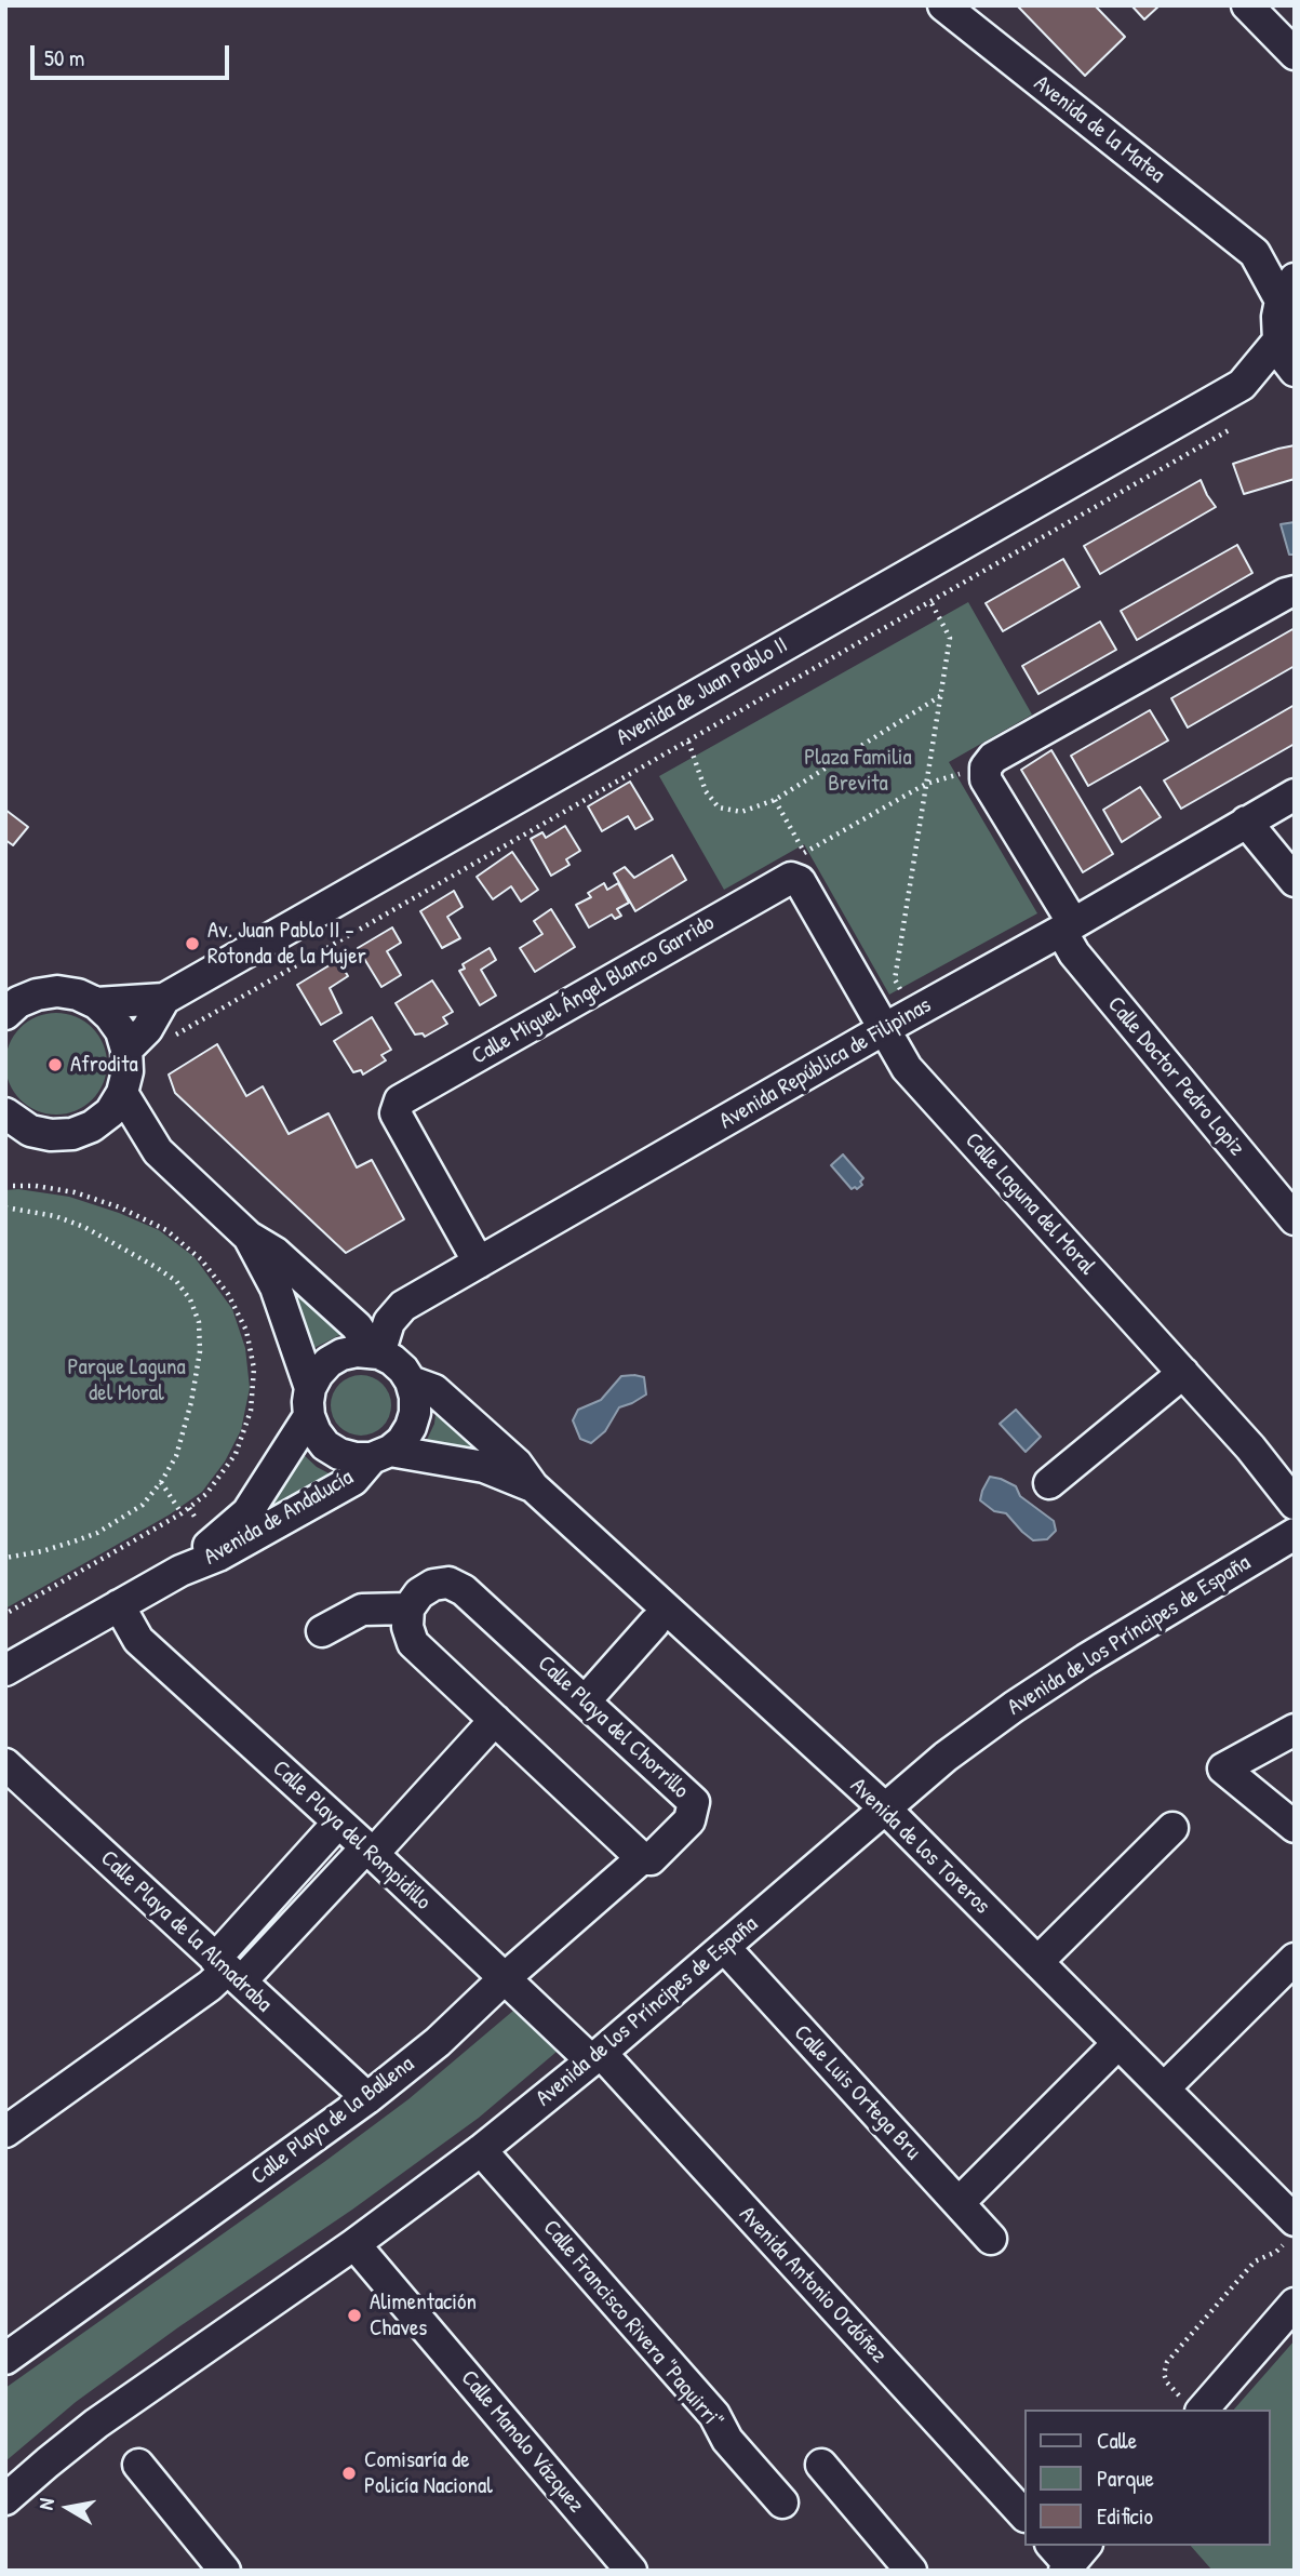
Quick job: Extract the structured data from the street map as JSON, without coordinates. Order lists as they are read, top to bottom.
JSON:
{
  "streets": {
    "street": [
      "Avenida de la Matea",
      "Avenida de Juan Pablo II",
      "Calle Miguel Ángel Blanco Garrido",
      "Avenida República de Filipinas",
      "Calle Doctor Pedro Lopiz",
      "Calle Laguna del Moral",
      "Avenida de Andalucía",
      "Avenida de los Príncipes de España",
      "Calle Playa del Chorrillo",
      "Calle Playa del Rompidillo",
      "Avenida de los Toreros",
      "Calle Playa de la Almadraba",
      "Calle Luis Ortega Bru",
      "Calle Playa de la Ballena",
      "Avenida Antonio Ordóñez",
      "Calle Francisco Rivera \"Paquirri\"",
      "Calle Manolo Vázquez"
    ]
  },
  "crossings": [
    ["Calle Miguel Ángel Blanco Garrido", "Avenida República de Filipinas"],
    ["Avenida República de Filipinas", "Calle Doctor Pedro Lopiz"],
    ["Avenida República de Filipinas", "Calle Laguna del Moral"],
    ["Avenida República de Filipinas", "Avenida de Andalucía"],
    ["Avenida República de Filipinas", "Avenida de los Toreros"],
    ["Avenida de Andalucía", "Calle Playa del Rompidillo"],
    ["Avenida de Andalucía", "Avenida de los Toreros"],
    ["Avenida de los Príncipes de España", "Calle Playa del Rompidillo"],
    ["Avenida de los Príncipes de España", "Avenida de los Toreros"],
    ["Avenida de los Príncipes de España", "Calle Luis Ortega Bru"],
    ["Avenida de los Príncipes de España", "Avenida Antonio Ordóñez"],
    ["Avenida de los Príncipes de España", "Calle Francisco Rivera \"Paquirri\""],
    ["Avenida de los Príncipes de España", "Calle Manolo Vázquez"],
    ["Calle Playa del Chorrillo", "Calle Playa de la Ballena"],
    ["Calle Playa del Rompidillo", "Calle Playa de la Ballena"],
    ["Calle Playa del Rompidillo", "Avenida Antonio Ordóñez"],
    ["Calle Playa de la Almadraba", "Calle Playa de la Ballena"]
  ],
  "parks": ["Plaza Familia Brevita", "Parque Laguna del Moral"],
  "places": [
    "Av. Juan Pablo II - Rotonda de la Mujer",
    "Afrodita",
    "Alimentación Chaves",
    "Comisaría de Policía Nacional"
  ],
  "legend": ["Calle", "Parque", "Edificio"],
  "scale_bar": "50 m",
  "north": "left"
}
